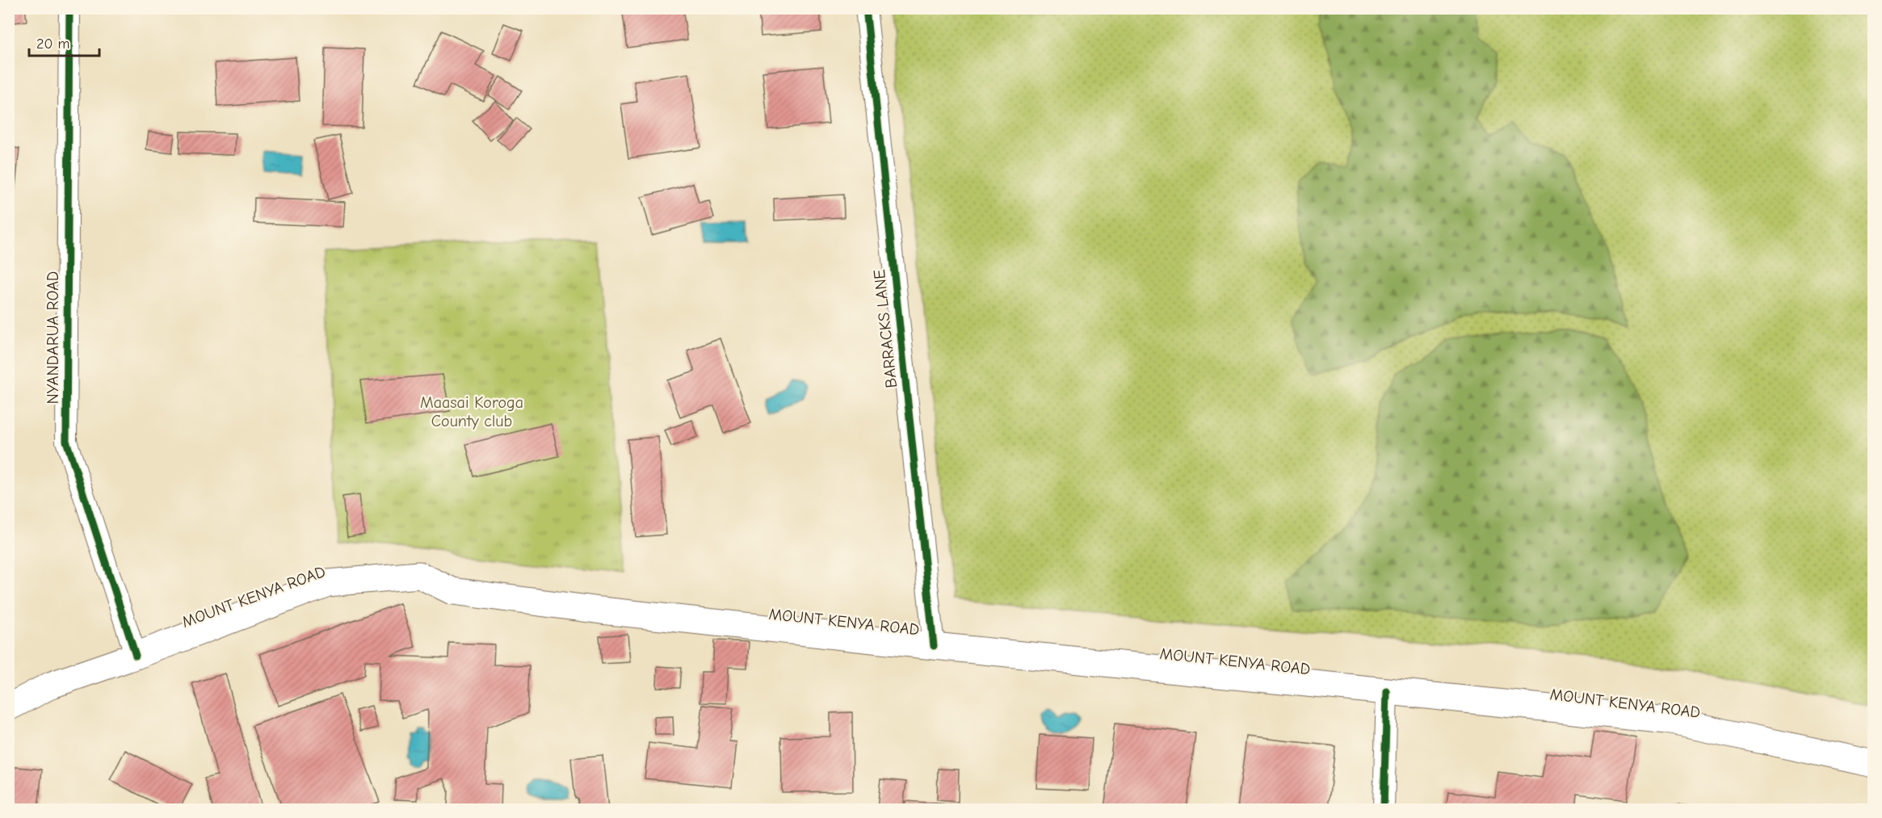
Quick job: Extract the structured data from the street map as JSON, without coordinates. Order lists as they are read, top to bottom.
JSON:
{
  "streets": {
    "main road": ["MOUNT KENYA ROAD"],
    "street": ["BARRACKS LANE", "NYANDARUA ROAD"]
  },
  "crossings": [
    ["BARRACKS LANE", "MOUNT KENYA ROAD"],
    ["NYANDARUA ROAD", "MOUNT KENYA ROAD"]
  ],
  "parks": ["Maasai Koroga County club"],
  "scale_bar": "20 m"
}
